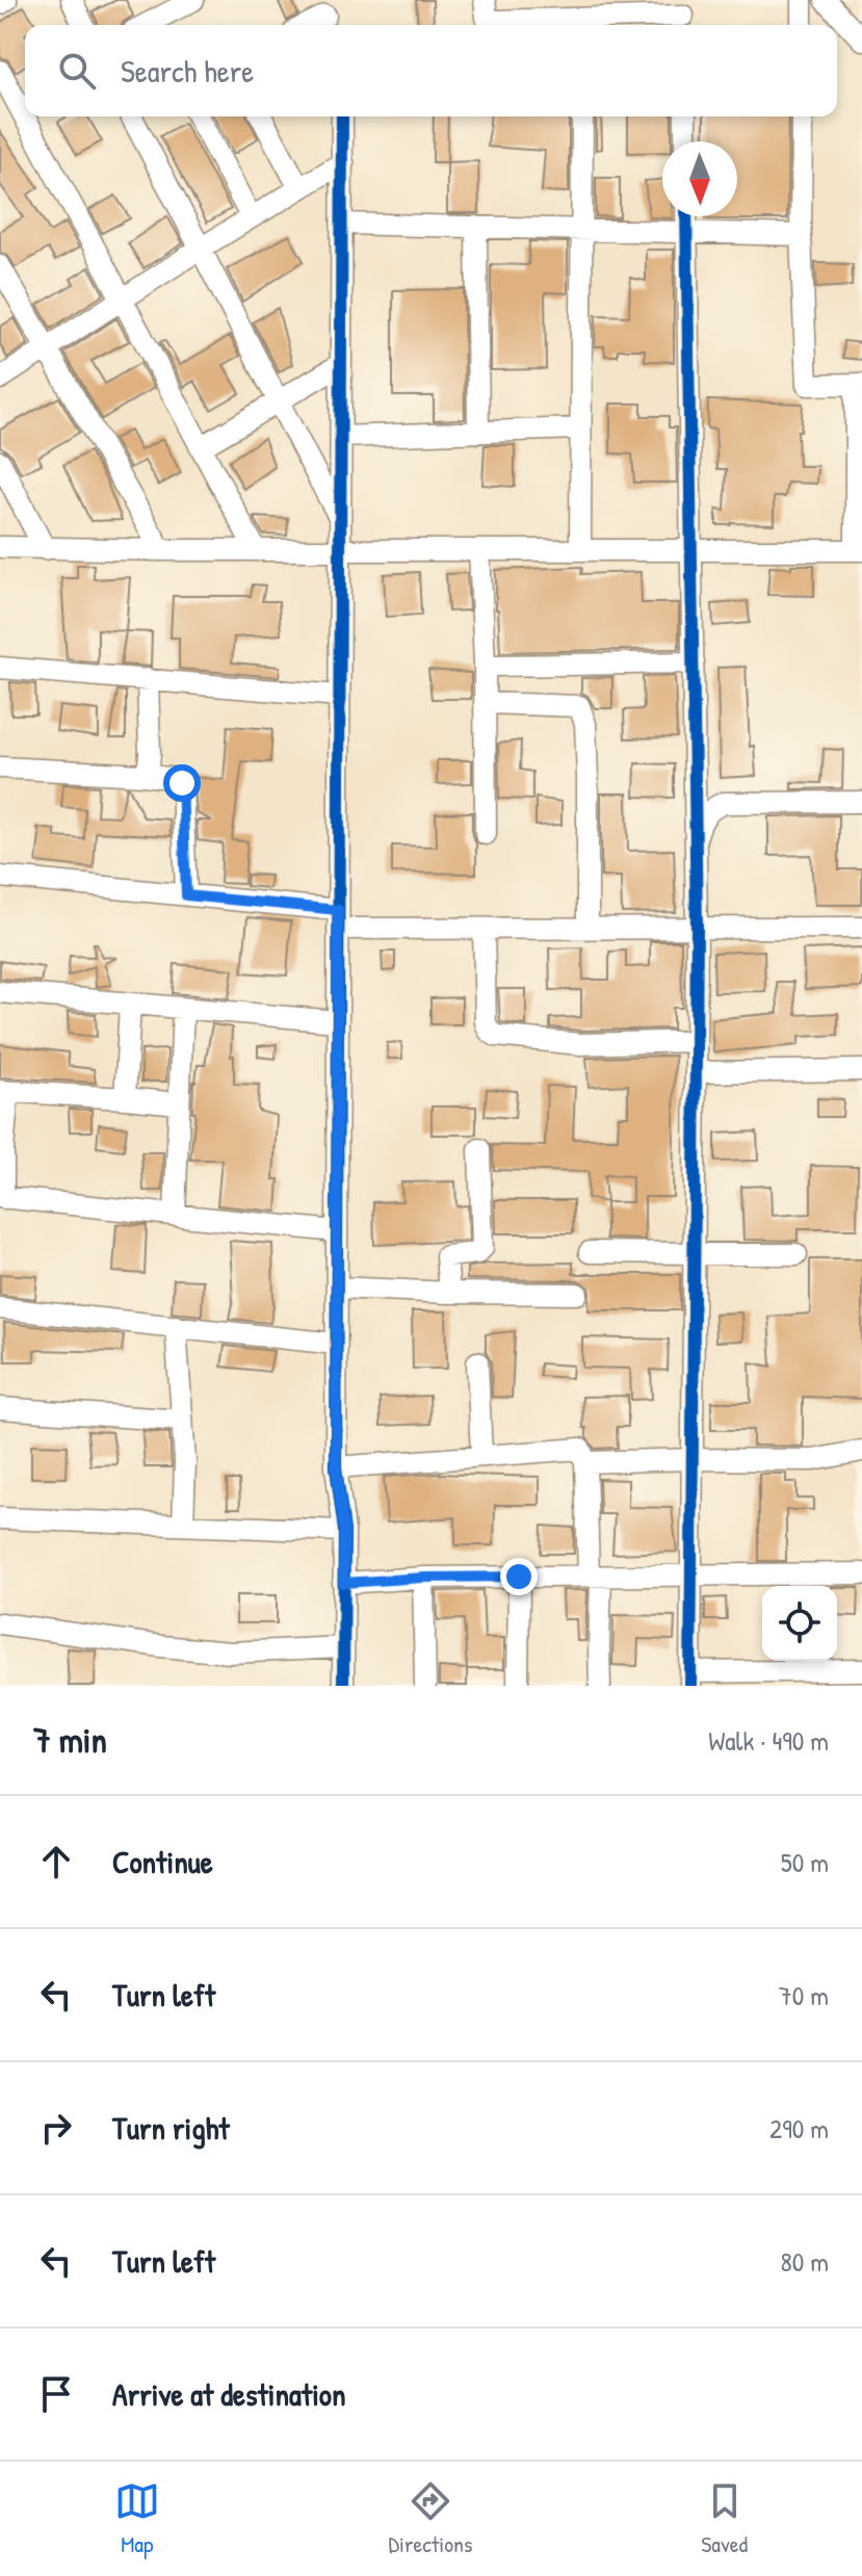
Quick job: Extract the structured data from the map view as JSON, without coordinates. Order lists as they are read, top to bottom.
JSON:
{
  "north": "bottom",
  "page": {
    "search": "Search here",
    "heading": ["7 min", "Walk · 490 m"],
    "list": [
      ["Continue", "50 m"],
      ["Turn left", "70 m"],
      ["Turn right", "290 m"],
      ["Turn left", "80 m"],
      "Arrive at destination"
    ],
    "nav": ["Map", "Directions", "Saved"]
  }
}
